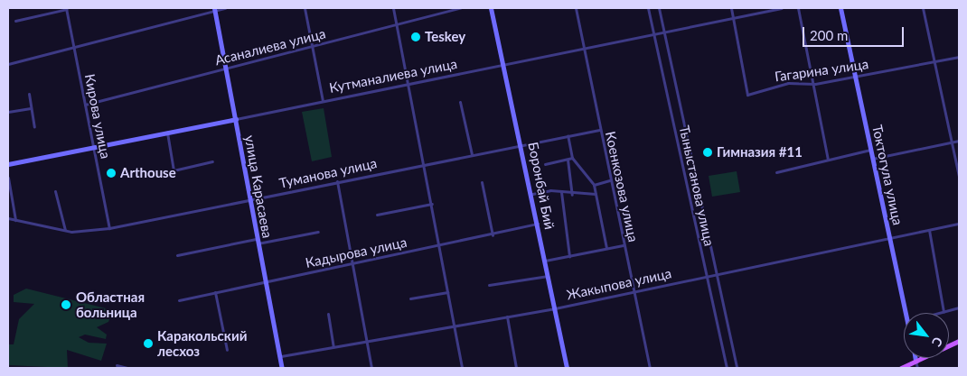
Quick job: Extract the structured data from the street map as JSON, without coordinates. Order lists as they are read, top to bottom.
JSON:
{
  "streets": {
    "main road": [
      "Кутманалиева улица",
      "Токтогула улица",
      "Боронбай Бий",
      "улица Карасаева"
    ],
    "street": [
      "Асаналиева улица",
      "Гагарина улица",
      "Кирова улица",
      "Туманова улица",
      "Тыныстанова улица",
      "Коенкозова улица",
      "Кадырова улица",
      "Жакыпова улица"
    ]
  },
  "crossings": [
    ["Асаналиева улица", "Кирова улица"],
    ["Асаналиева улица", "улица Карасаева"],
    ["Гагарина улица", "Кутманалиева улица"],
    ["Гагарина улица", "Токтогула улица"],
    ["Кутманалиева улица", "Кирова улица"],
    ["Кутманалиева улица", "Боронбай Бий"],
    ["Кутманалиева улица", "Тыныстанова улица"],
    ["Кутманалиева улица", "улица Карасаева"],
    ["Кутманалиева улица", "Коенкозова улица"],
    ["Кирова улица", "Туманова улица"],
    ["Туманова улица", "Боронбай Бий"],
    ["Туманова улица", "улица Карасаева"],
    ["Туманова улица", "Коенкозова улица"],
    ["Токтогула улица", "Жакыпова улица"],
    ["Боронбай Бий", "Кадырова улица"],
    ["Боронбай Бий", "Жакыпова улица"],
    ["Тыныстанова улица", "Жакыпова улица"],
    ["улица Карасаева", "Кадырова улица"],
    ["улица Карасаева", "Жакыпова улица"],
    ["Коенкозова улица", "Жакыпова улица"]
  ],
  "places": [
    "Teskey",
    "Гимназия #11",
    "Arthouse",
    "Областная больница",
    "Каракольский лесхоз"
  ],
  "scale_bar": "200 m",
  "north": "bottom right"
}
